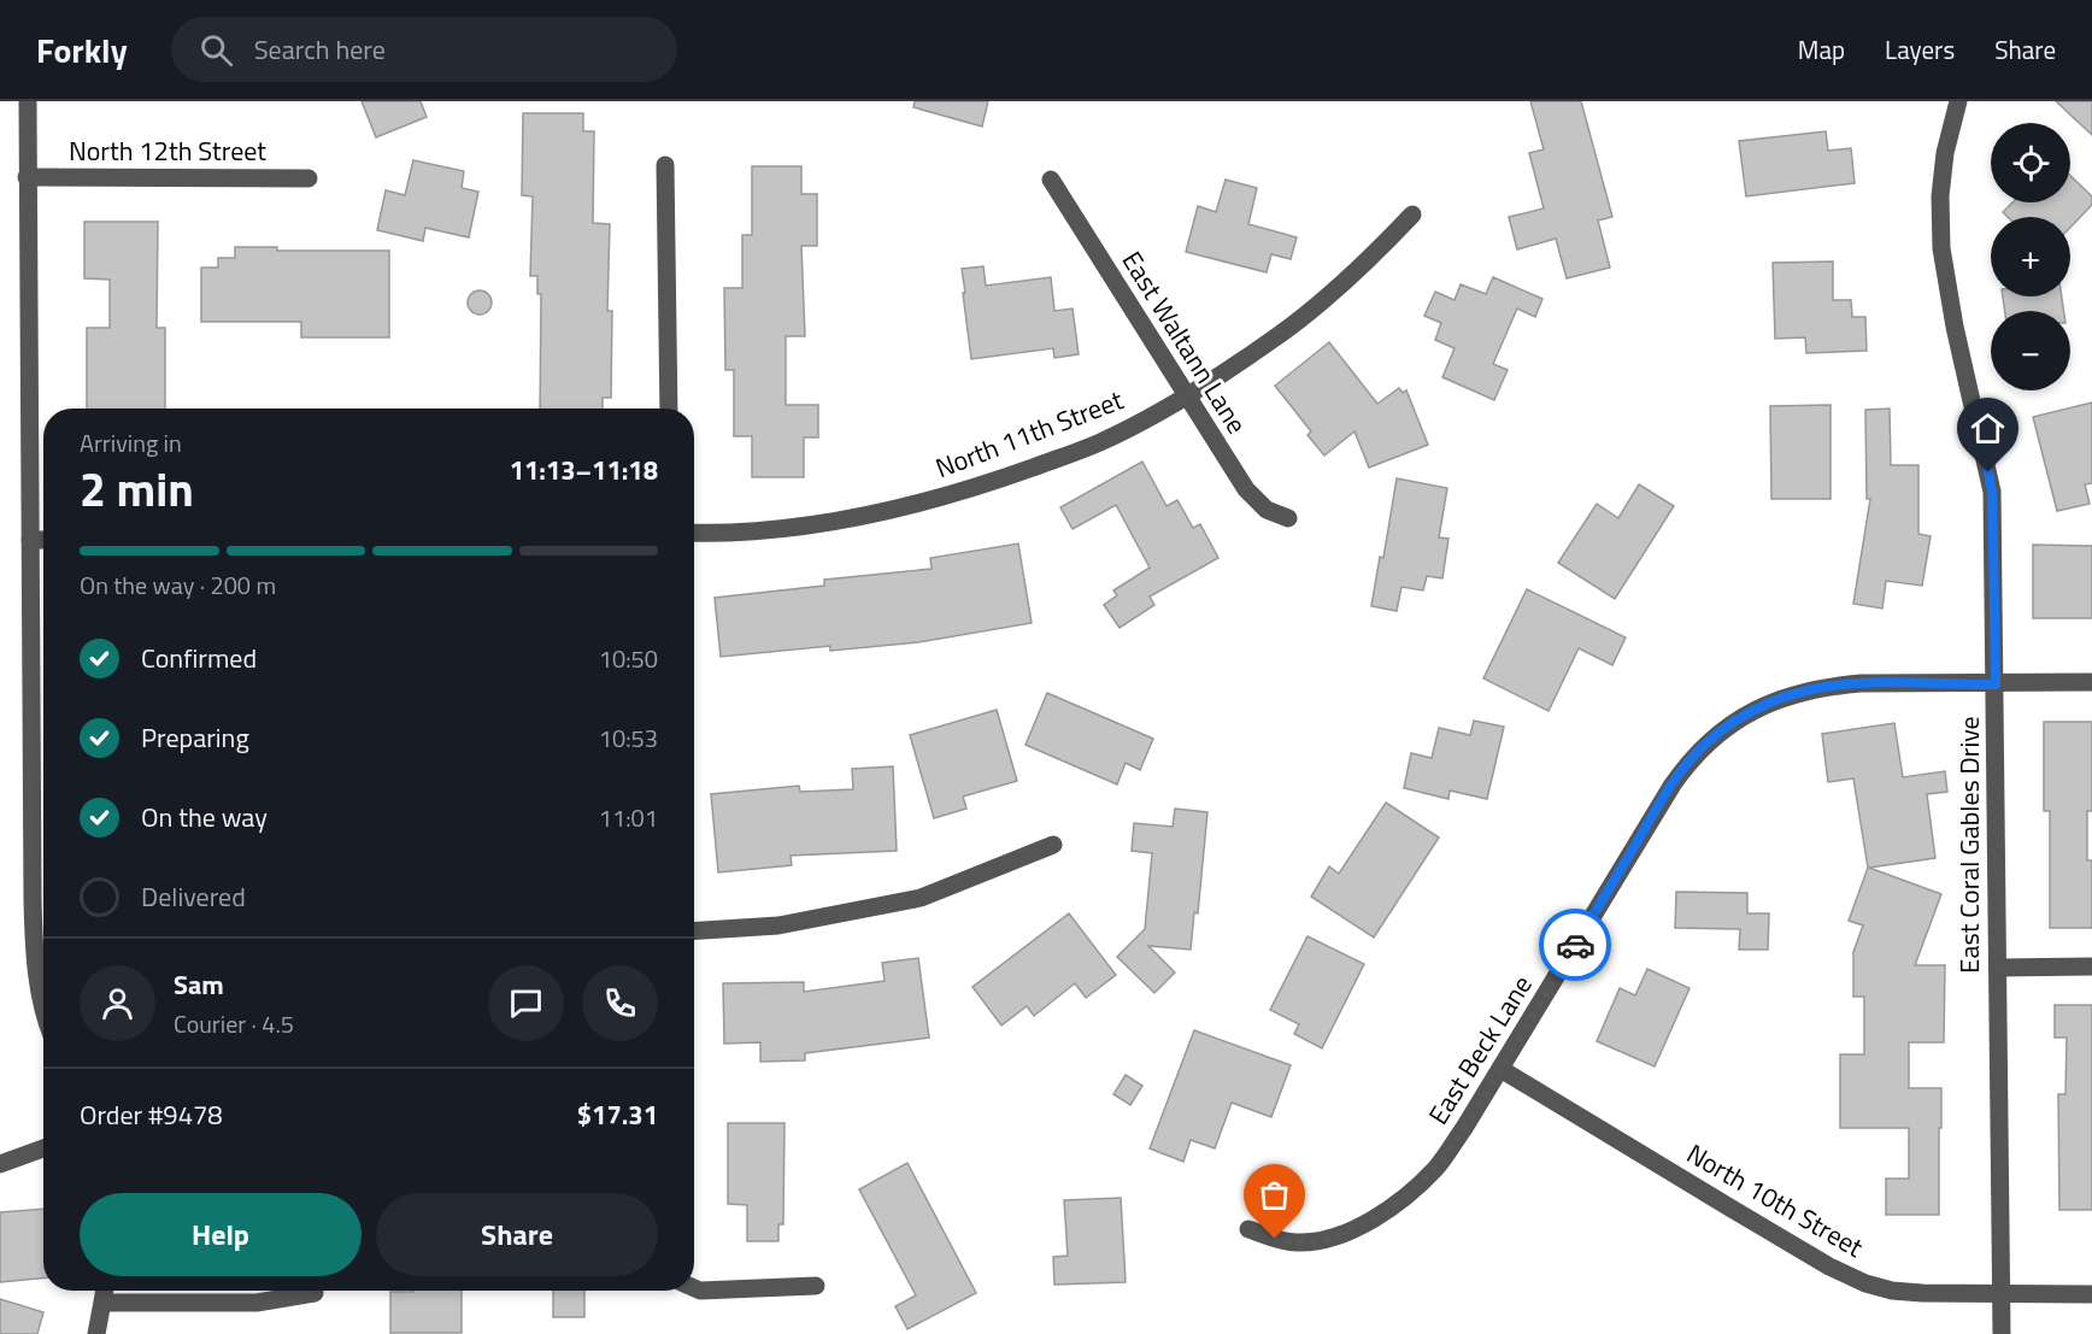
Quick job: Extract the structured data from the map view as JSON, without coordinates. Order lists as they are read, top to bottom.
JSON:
{
  "streets": {
    "street": [
      "North 12th Street",
      "East Waltann Lane",
      "North 11th Street",
      "East Coral Gables Drive",
      "East Beck Lane",
      "North 10th Street"
    ]
  },
  "crossings": [
    ["East Waltann Lane", "North 11th Street"],
    ["East Coral Gables Drive", "East Beck Lane"],
    ["East Coral Gables Drive", "North 10th Street"],
    ["East Beck Lane", "North 10th Street"]
  ],
  "page": {
    "header": "Forkly",
    "search": "Search here",
    "nav": ["Map", "Layers", "Share"],
    "map_buttons": ["+", "−"],
    "heading": ["2 min", "Arriving in", "11:13–11:18"],
    "panel": [
      "Sam",
      "Courier · 4.5",
      "Order #9478",
      "$17.31"
    ],
    "bar": "On the way · 200 m",
    "list": [
      ["Confirmed", "10:50"],
      ["Preparing", "10:53"],
      ["On the way", "11:01"],
      "Delivered"
    ],
    "buttons": ["Help", "Share"]
  }
}
